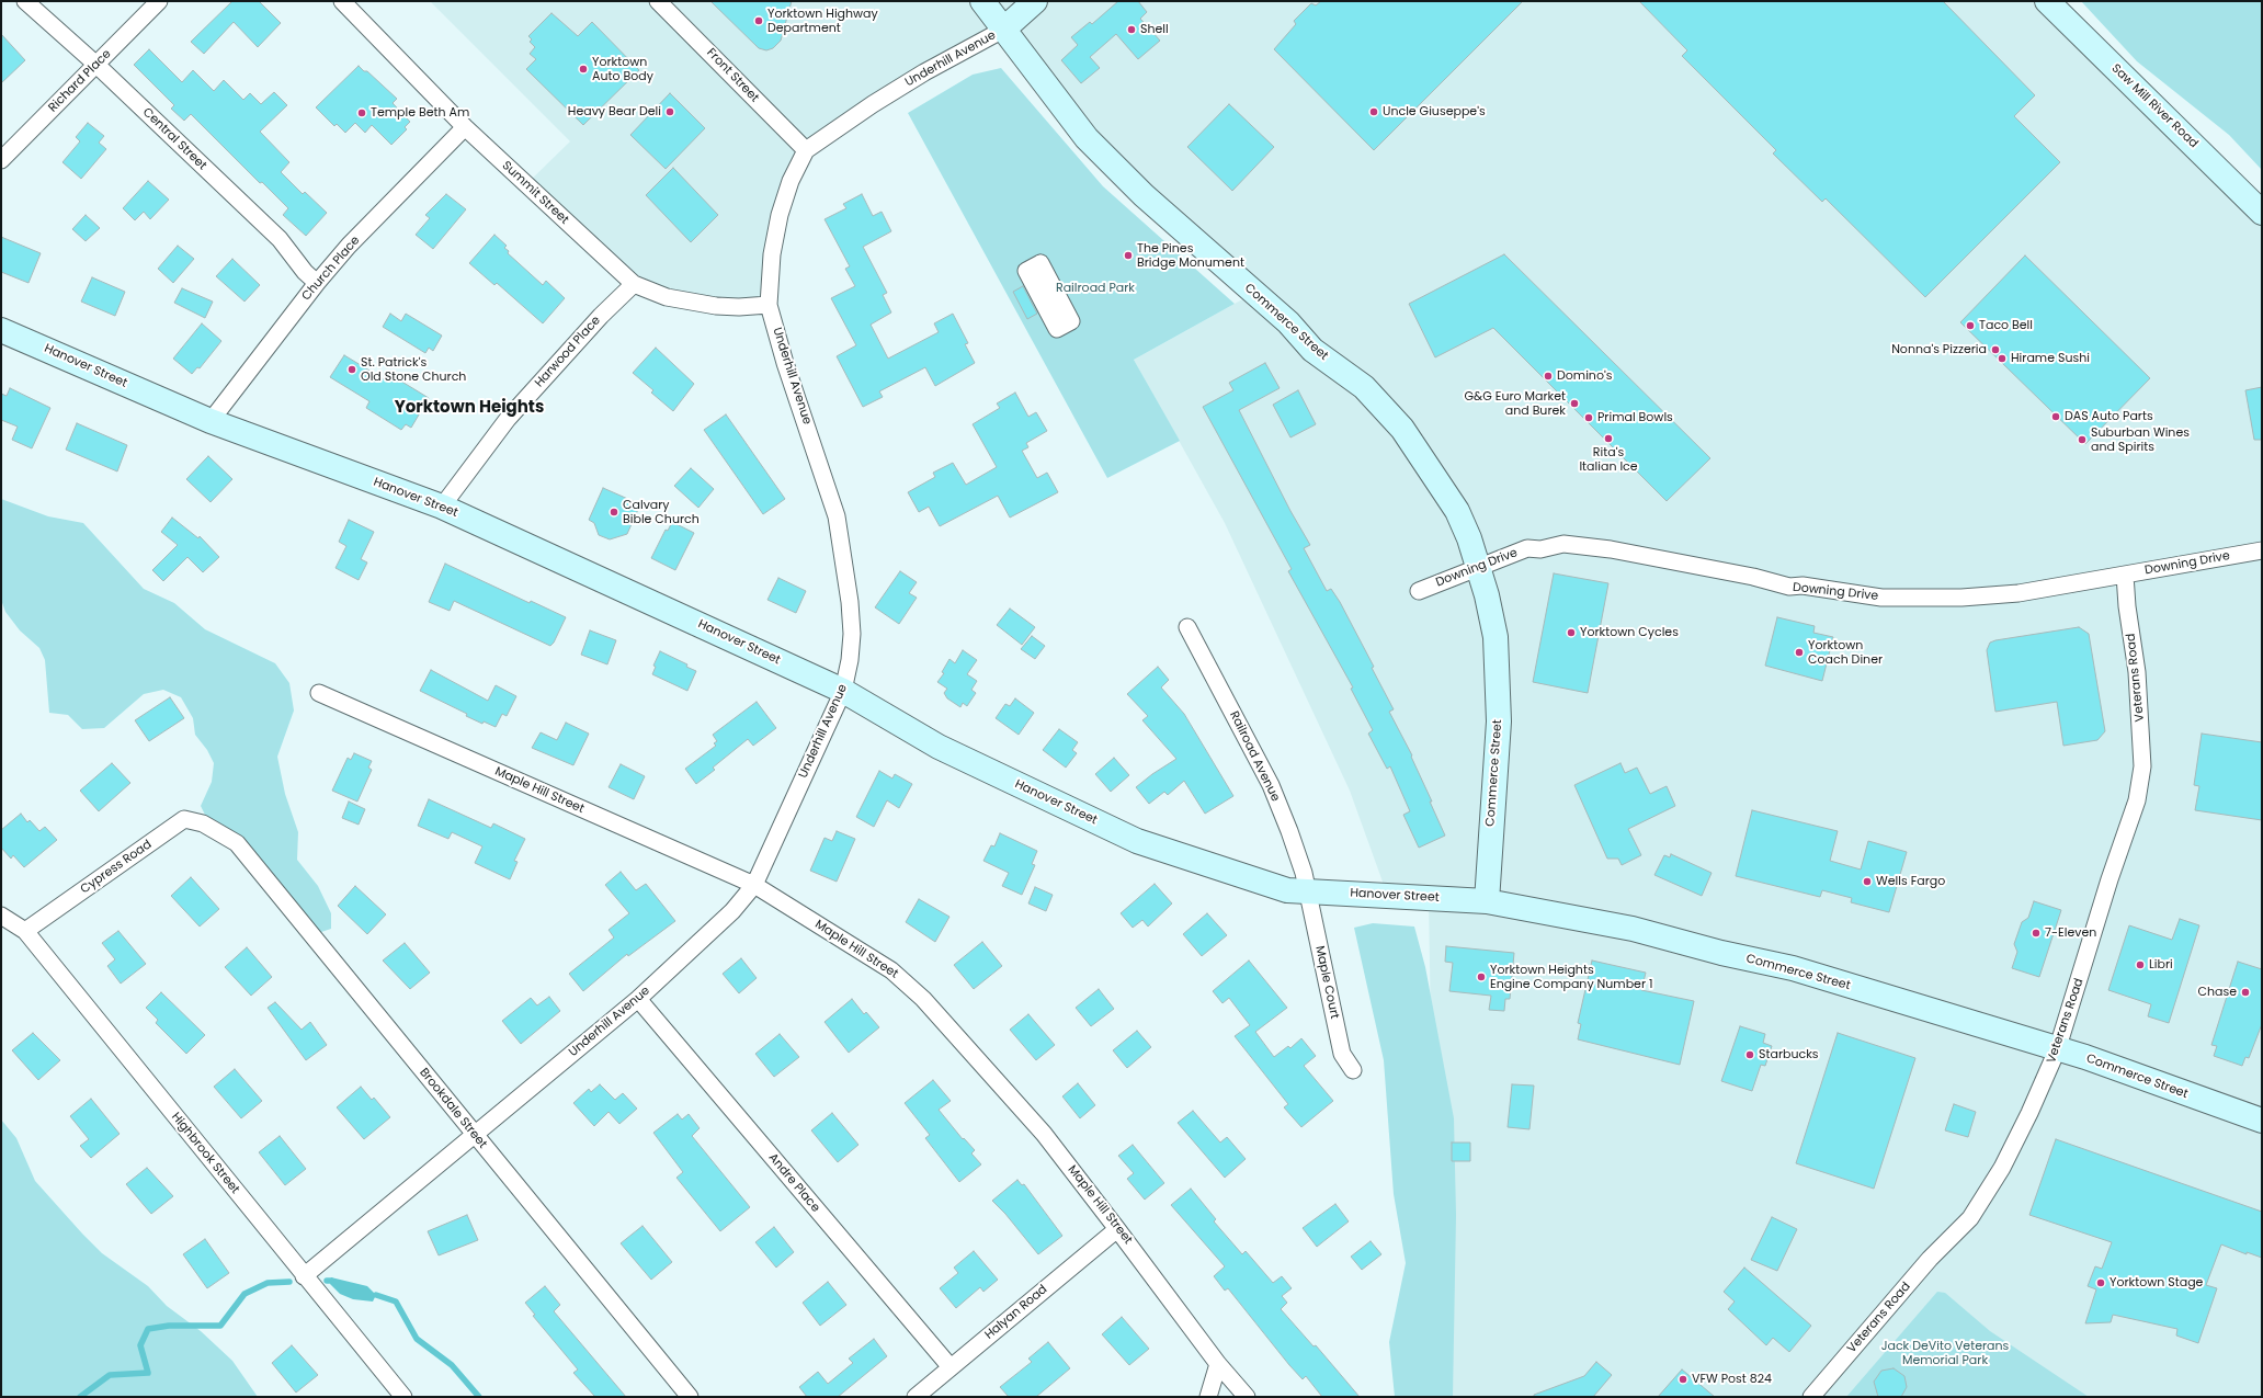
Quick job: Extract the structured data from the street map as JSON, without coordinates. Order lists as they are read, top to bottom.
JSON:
{
  "streets": {
    "street": [
      "Underhill Avenue",
      "Front Street",
      "Richard Place",
      "Saw Mill River Road",
      "Central Street",
      "Summit Street",
      "Church Place",
      "Commerce Street",
      "Harwood Place",
      "Hanover Street",
      "Downing Drive",
      "Veterans Road",
      "Railroad Avenue",
      "Maple Hill Street",
      "Cypress Road",
      "Maple Court",
      "Brookdale Street",
      "Highbrook Street",
      "Andre Place",
      "Halyan Road"
    ]
  },
  "crossings": [
    ["Underhill Avenue", "Front Street"],
    ["Underhill Avenue", "Summit Street"],
    ["Underhill Avenue", "Commerce Street"],
    ["Underhill Avenue", "Hanover Street"],
    ["Underhill Avenue", "Maple Hill Street"],
    ["Underhill Avenue", "Brookdale Street"],
    ["Underhill Avenue", "Highbrook Street"],
    ["Underhill Avenue", "Andre Place"],
    ["Richard Place", "Central Street"],
    ["Central Street", "Church Place"],
    ["Summit Street", "Church Place"],
    ["Summit Street", "Harwood Place"],
    ["Church Place", "Hanover Street"],
    ["Commerce Street", "Hanover Street"],
    ["Commerce Street", "Downing Drive"],
    ["Commerce Street", "Veterans Road"],
    ["Harwood Place", "Hanover Street"],
    ["Hanover Street", "Railroad Avenue"],
    ["Hanover Street", "Maple Court"],
    ["Downing Drive", "Veterans Road"],
    ["Railroad Avenue", "Maple Court"],
    ["Maple Hill Street", "Halyan Road"],
    ["Cypress Road", "Brookdale Street"],
    ["Cypress Road", "Highbrook Street"],
    ["Andre Place", "Halyan Road"]
  ],
  "districts": ["Yorktown Heights"],
  "parks": ["Railroad Park", "Jack DeVito Veterans Memorial Park"],
  "places": [
    "Yorktown Highway Department",
    "Shell",
    "Yorktown Auto Body",
    "Heavy Bear Deli",
    "Uncle Giuseppe's",
    "Temple Beth Am",
    "The Pines Bridge Monument",
    "Taco Bell",
    "Nonna's Pizzeria",
    "Hirame Sushi",
    "St. Patrick's Old Stone Church",
    "Domino's",
    "G&G Euro Market and Burek",
    "DAS Auto Parts",
    "Primal Bowls",
    "Rita's Italian Ice",
    "Suburban Wines and Spirits",
    "Calvary Bible Church",
    "Yorktown Cycles",
    "Yorktown Coach Diner",
    "Wells Fargo",
    "7-Eleven",
    "Libri",
    "Yorktown Heights Engine Company Number 1",
    "Chase",
    "Starbucks",
    "Yorktown Stage",
    "VFW Post 824"
  ]
}
